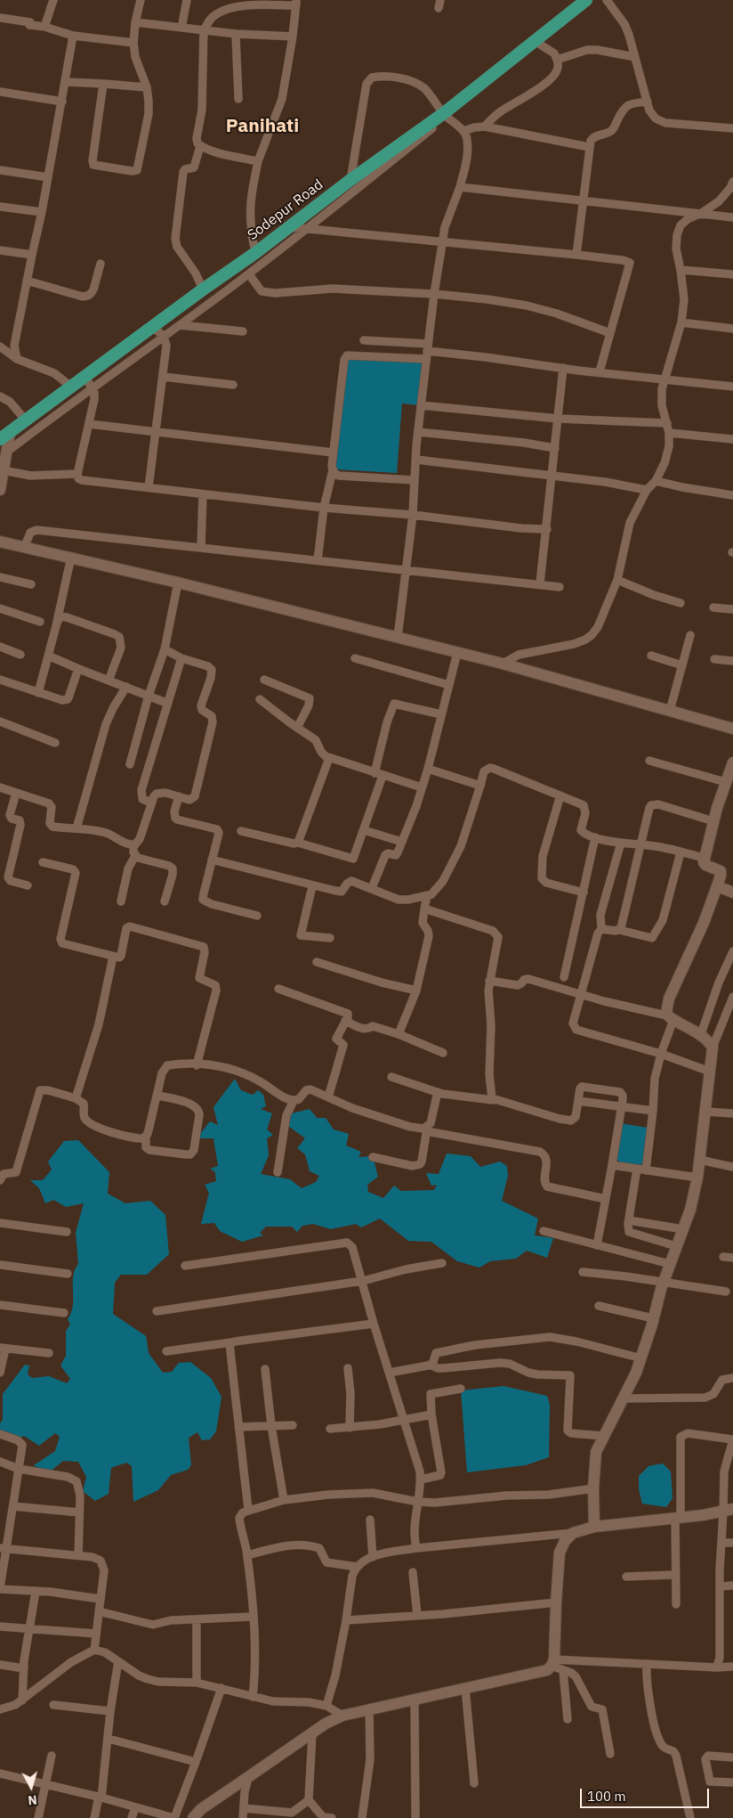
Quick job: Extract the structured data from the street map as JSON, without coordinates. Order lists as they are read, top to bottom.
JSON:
{
  "streets": {
    "main road": ["Sodepur Road"]
  },
  "districts": ["Panihati"],
  "scale_bar": "100 m",
  "north": "bottom"
}
